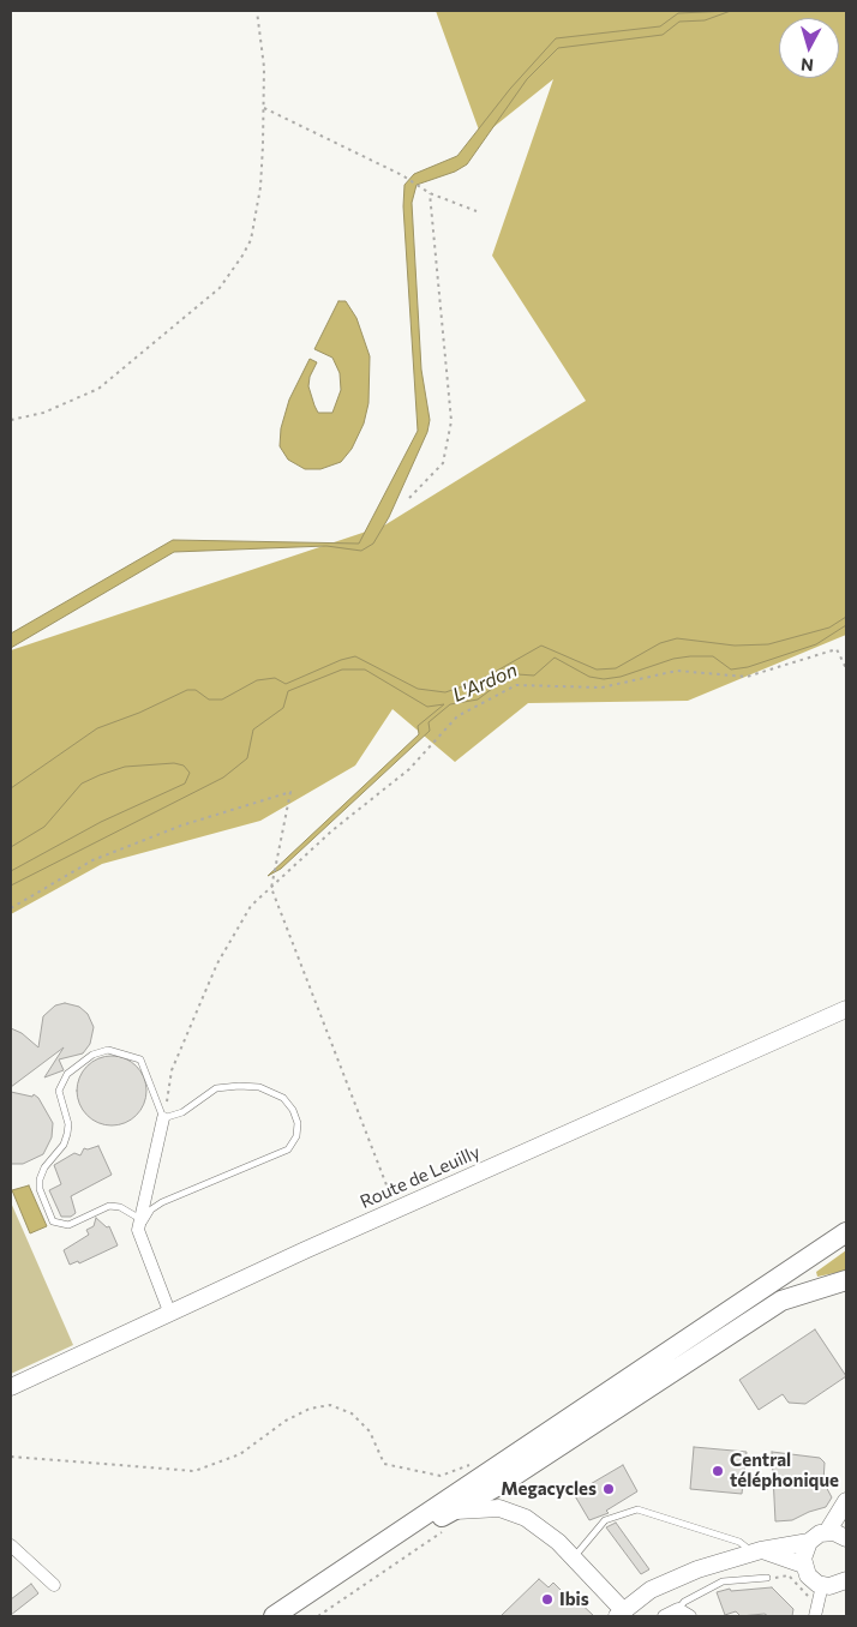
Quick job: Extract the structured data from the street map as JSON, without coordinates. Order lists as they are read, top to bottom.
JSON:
{
  "streets": {
    "main road": ["Route de Leuilly"]
  },
  "water": ["L'Ardon"],
  "places": ["Central téléphonique", "Megacycles", "Ibis"],
  "north": "bottom"
}
